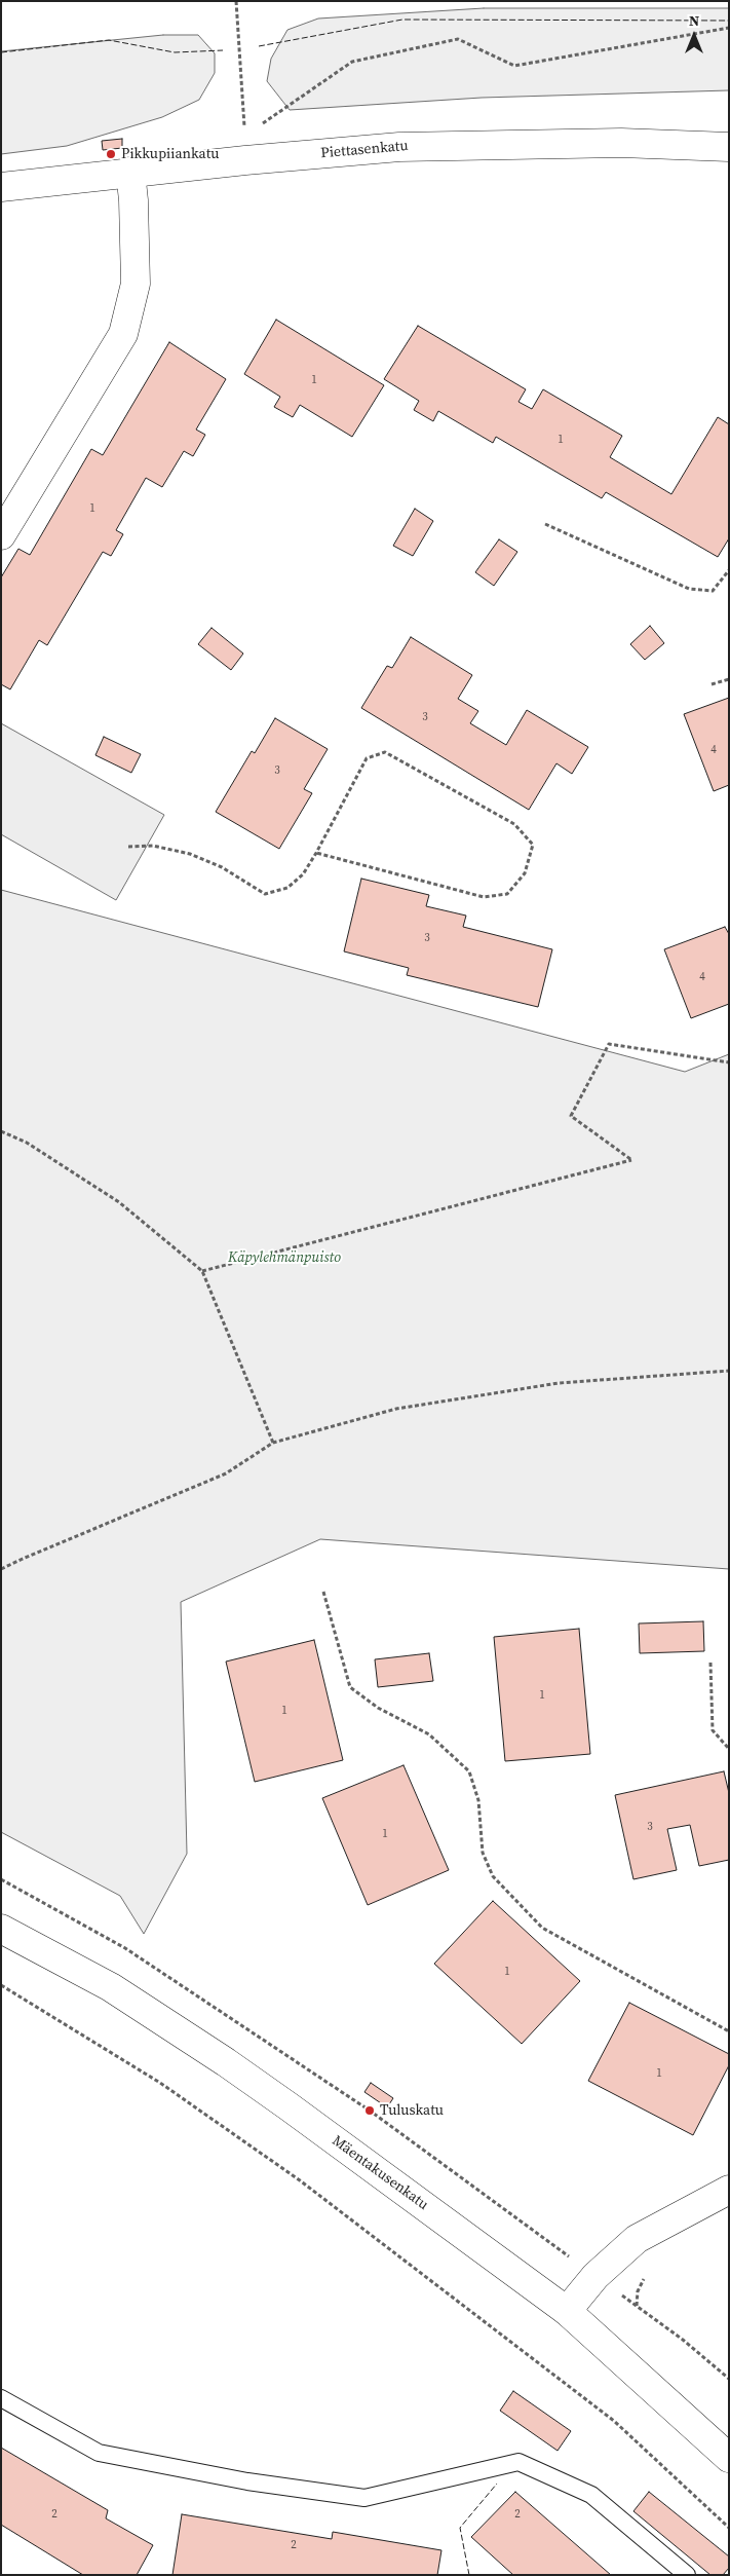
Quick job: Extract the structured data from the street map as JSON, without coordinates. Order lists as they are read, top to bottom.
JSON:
{
  "streets": {
    "street": ["Piettasenkatu", "Mäentakusenkatu"]
  },
  "parks": ["Käpylehmänpuisto"],
  "places": ["Pikkupiiankatu", "Tuluskatu"],
  "house_numbers": [
    "1",
    "1",
    "1",
    "3",
    "4",
    "3",
    "3",
    "4",
    "1",
    "1",
    "3",
    "1",
    "1",
    "1",
    "2",
    "2",
    "2"
  ],
  "north": "top"
}
